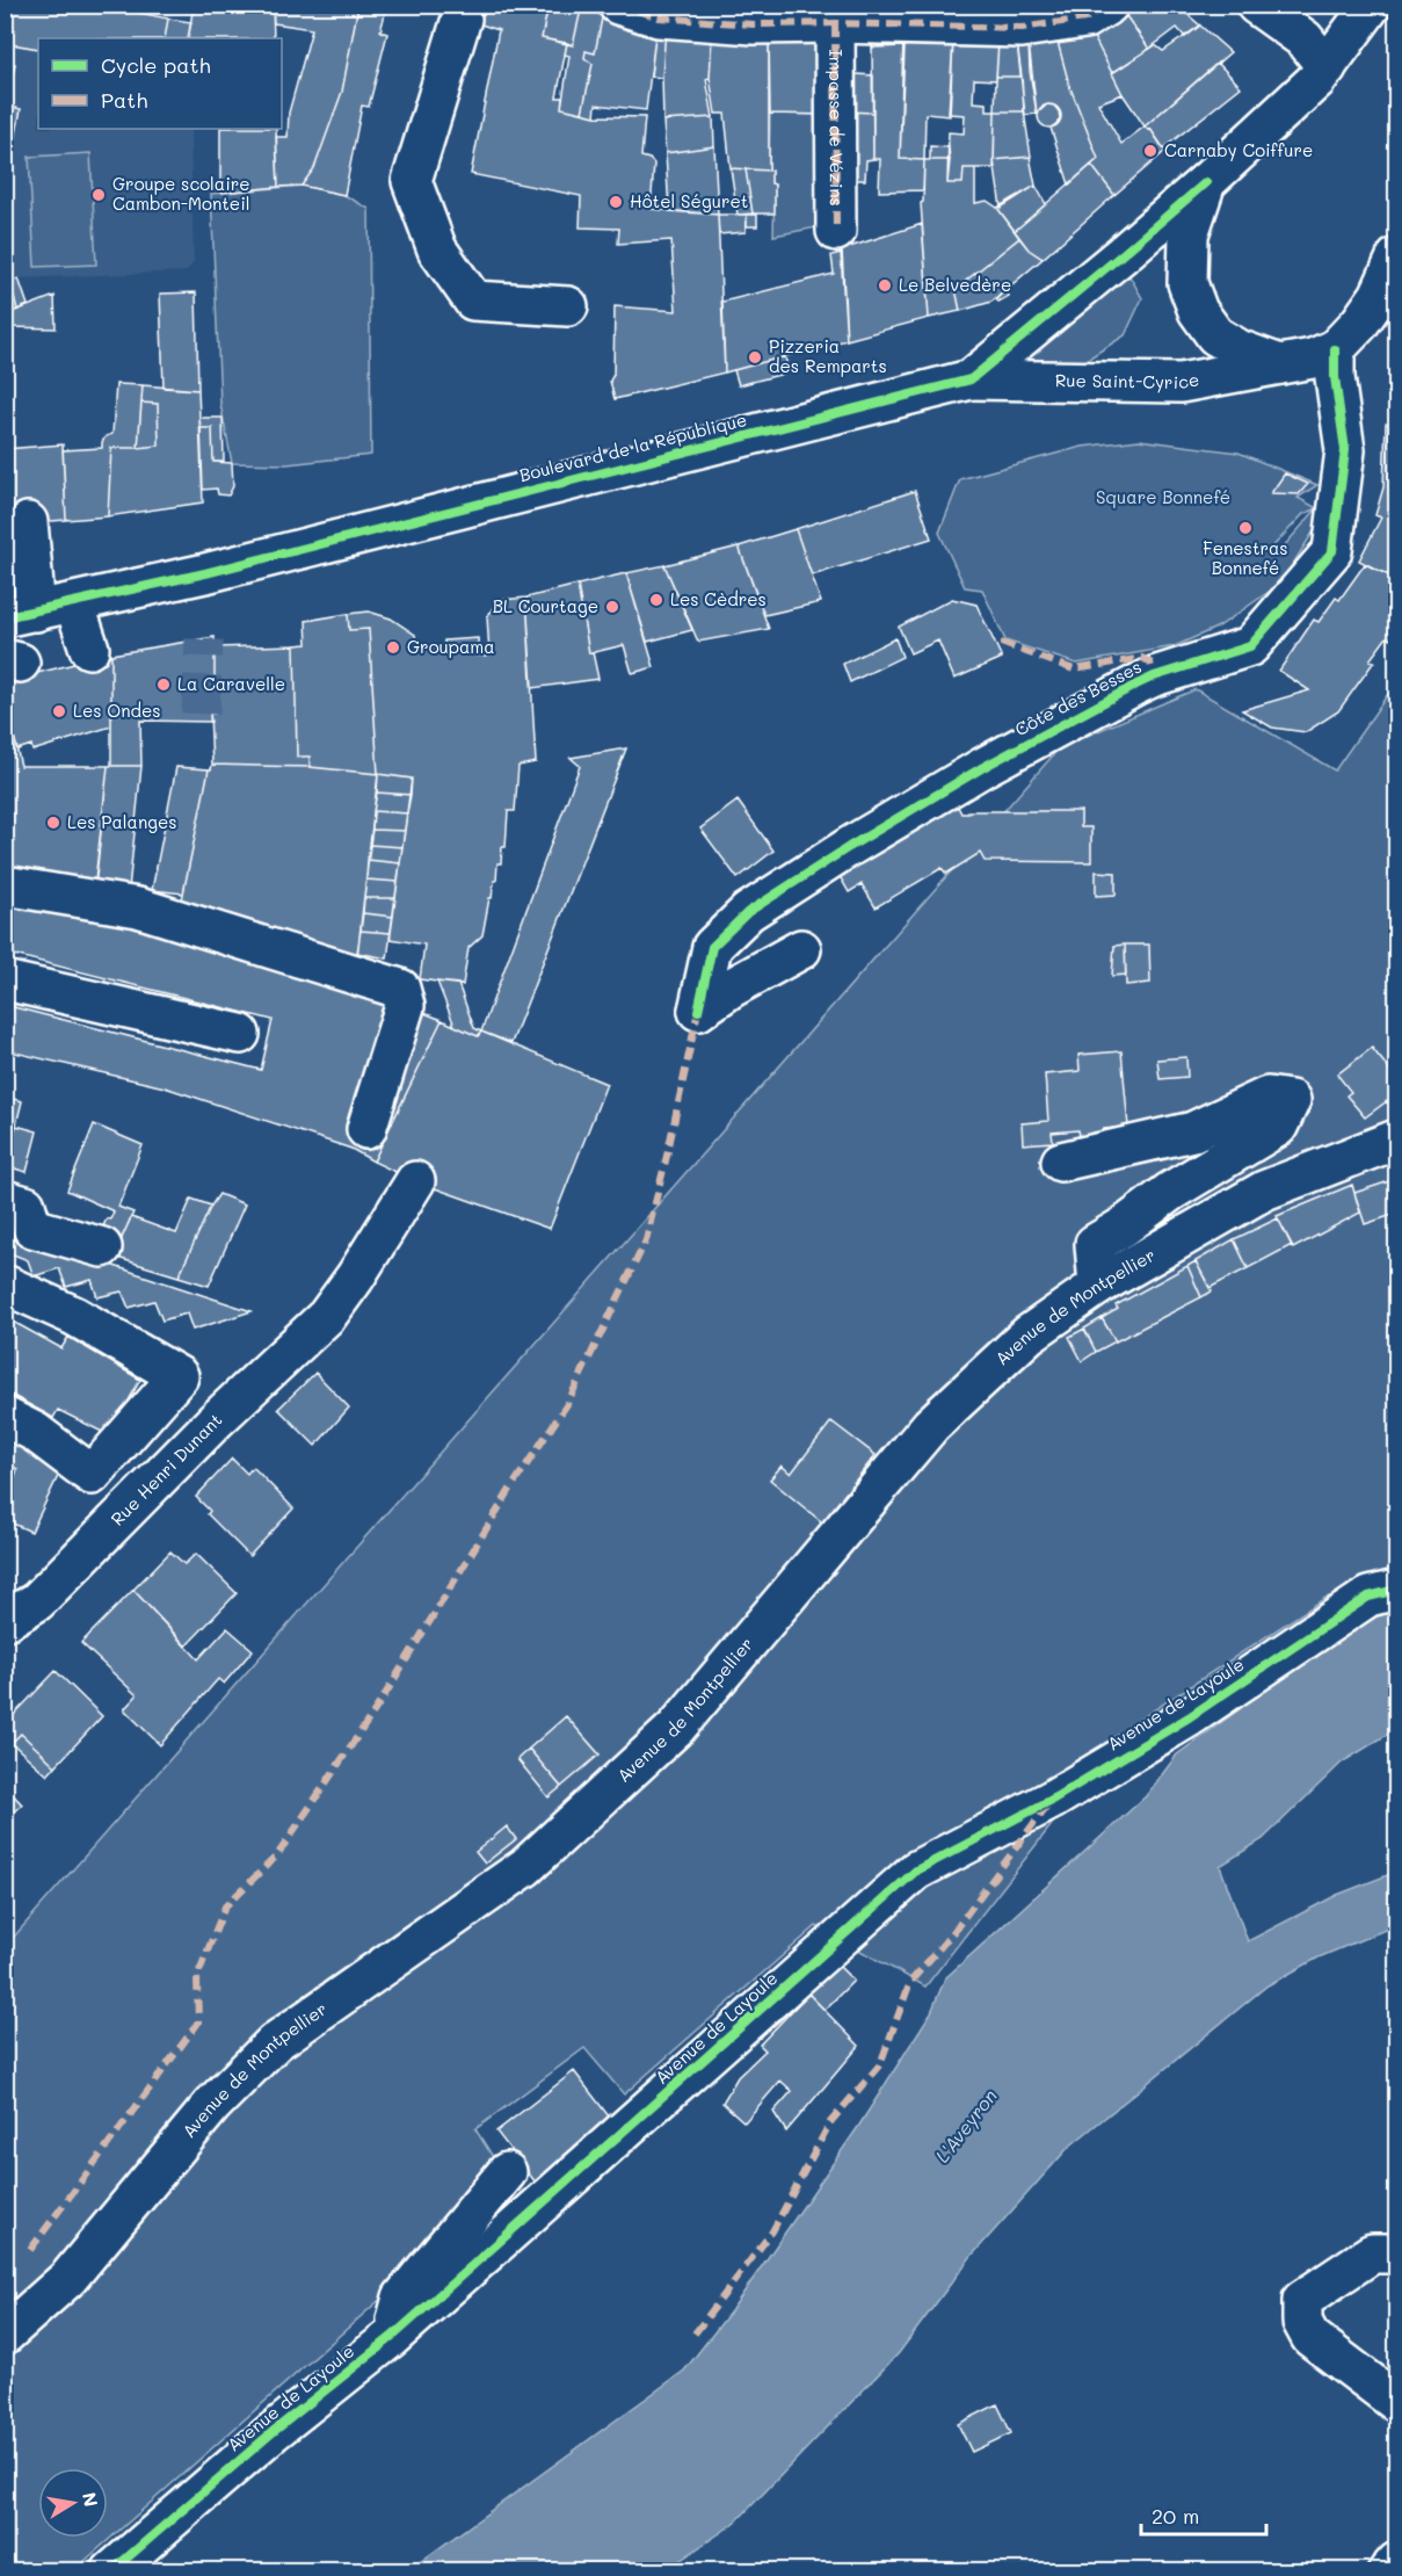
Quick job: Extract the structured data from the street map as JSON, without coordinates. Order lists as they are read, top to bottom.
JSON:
{
  "streets": {
    "street": [
      "Impasse de Vézins",
      "Rue Saint-Cyrice",
      "Boulevard de la République",
      "Côte des Besses",
      "Avenue de Montpellier",
      "Rue Henri Dunant",
      "Avenue de Layoule"
    ]
  },
  "crossings": [
    ["Rue Saint-Cyrice", "Boulevard de la République"],
    ["Rue Saint-Cyrice", "Côte des Besses"]
  ],
  "water": ["L'Aveyron"],
  "parks": ["Square Bonnefé"],
  "places": [
    "Carnaby Coiffure",
    "Groupe scolaire Cambon-Monteil",
    "Hôtel Séguret",
    "Le Belvedère",
    "Pizzeria des Remparts",
    "Fenestras Bonnefé",
    "Les Cèdres",
    "BL Courtage",
    "Groupama",
    "La Caravelle",
    "Les Ondes",
    "Les Palanges"
  ],
  "legend": ["Cycle path", "Path"],
  "scale_bar": "20 m",
  "north": "right"
}
